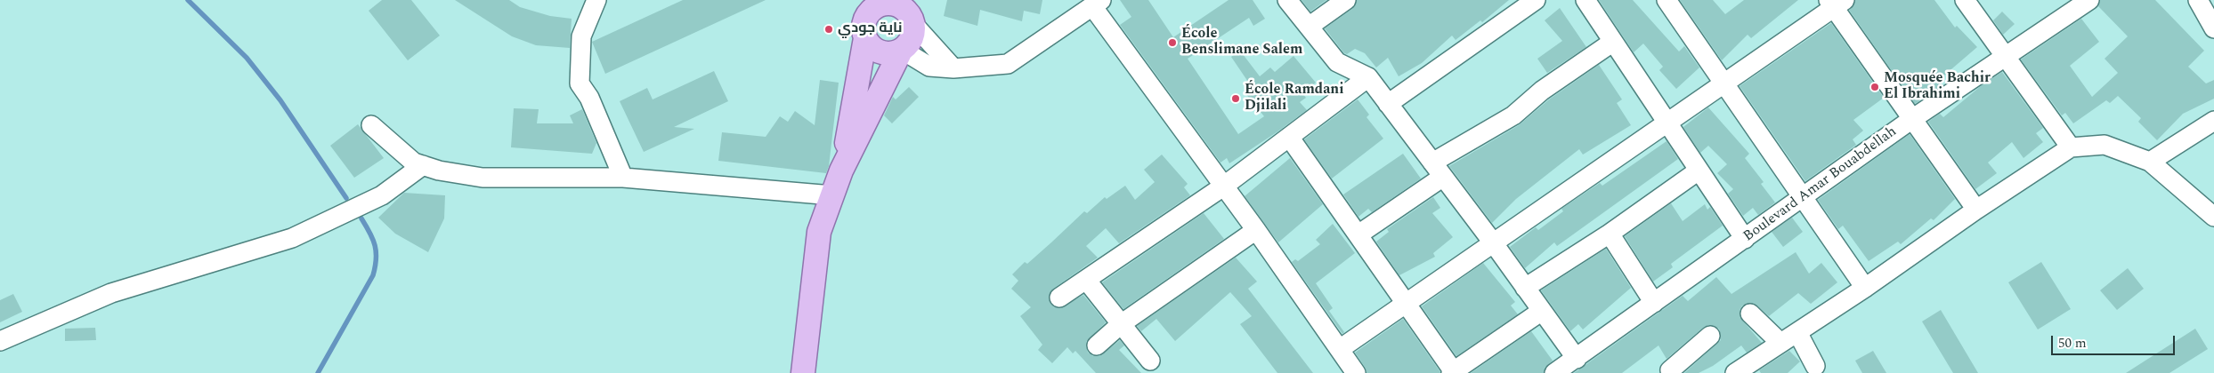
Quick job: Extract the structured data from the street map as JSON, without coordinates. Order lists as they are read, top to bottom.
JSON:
{
  "streets": {
    "street": ["Boulevard Amar Bouabdellah"]
  },
  "places": [
    "ناية جودي",
    "École Benslimane Salem",
    "Mosquée Bachir El Ibrahimi",
    "École Ramdani Djilali"
  ],
  "scale_bar": "50 m"
}
